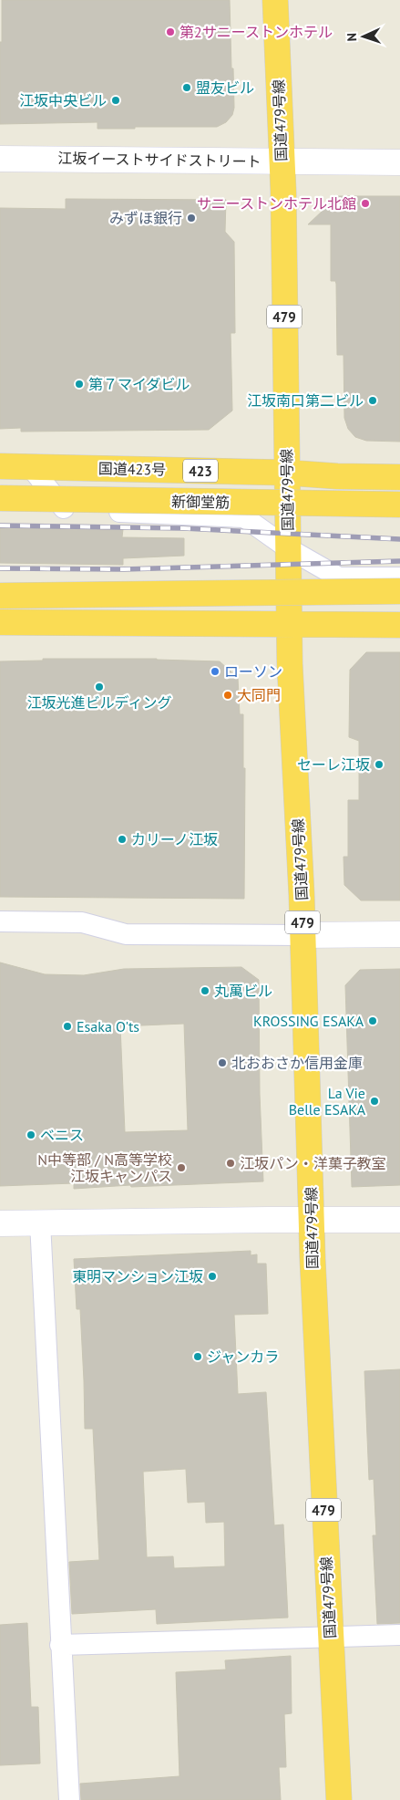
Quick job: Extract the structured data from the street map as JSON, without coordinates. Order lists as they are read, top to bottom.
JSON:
{
  "streets": {
    "highway": [
      "国道479号線",
      "479",
      "国道423号",
      "423",
      "新御堂筋"
    ],
    "street": ["江坂イーストサイドストリート"]
  },
  "crossings": [
    ["国道479号線", "江坂イーストサイドストリート"],
    ["国道479号線", "国道423号"]
  ],
  "places": [
    "第2サニーストンホテル",
    "盟友ビル",
    "江坂中央ビル",
    "サニーストンホテル北館",
    "みずほ銀行",
    "第７マイダビル",
    "江坂南口第二ビル",
    "ローソン",
    "江坂光進ビルディング",
    "大同門",
    "セーレ江坂",
    "カリーノ江坂",
    "丸萬ビル",
    "KROSSING ESAKA",
    "Esaka O'ts",
    "北おおさか信用金庫",
    "La Vie Belle ESAKA",
    "ベニス",
    "江坂パン・洋菓子教室",
    "N中等部 / N高等学校 江坂キャンパス",
    "東明マンション江坂",
    "ジャンカラ"
  ],
  "north": "left"
}
